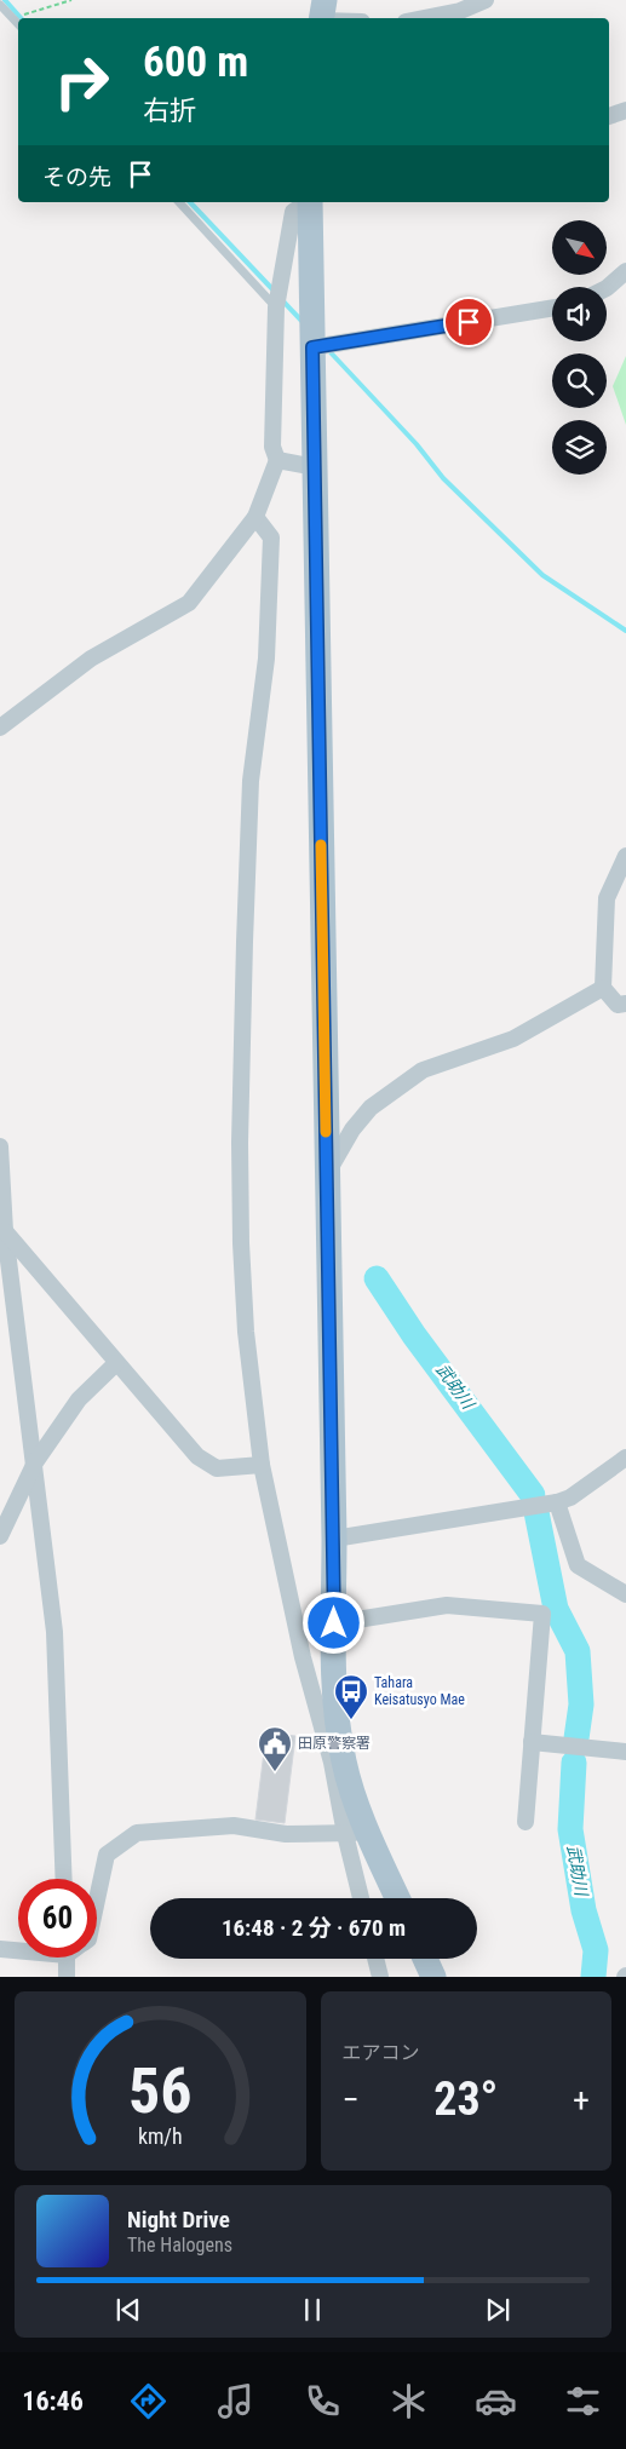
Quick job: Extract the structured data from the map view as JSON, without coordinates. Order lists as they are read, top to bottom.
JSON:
{
  "water": ["武助川"],
  "places": {
    "bus stop": ["Tahara Keisatusyo Mae"],
    "public building": ["田原警察署"]
  },
  "north": "bottom right",
  "page": {
    "turn": ["600 m", "右折"],
    "then": "その先",
    "limit": "60",
    "trip": "16:48 · 2 分 · 670 m",
    "tile": "エアコン",
    "heat": ["−", "23°", "+"],
    "song": ["Night Drive", "The Halogens"],
    "tabs": "16:46",
    "gauge": ["56", "km/h"]
  }
}
